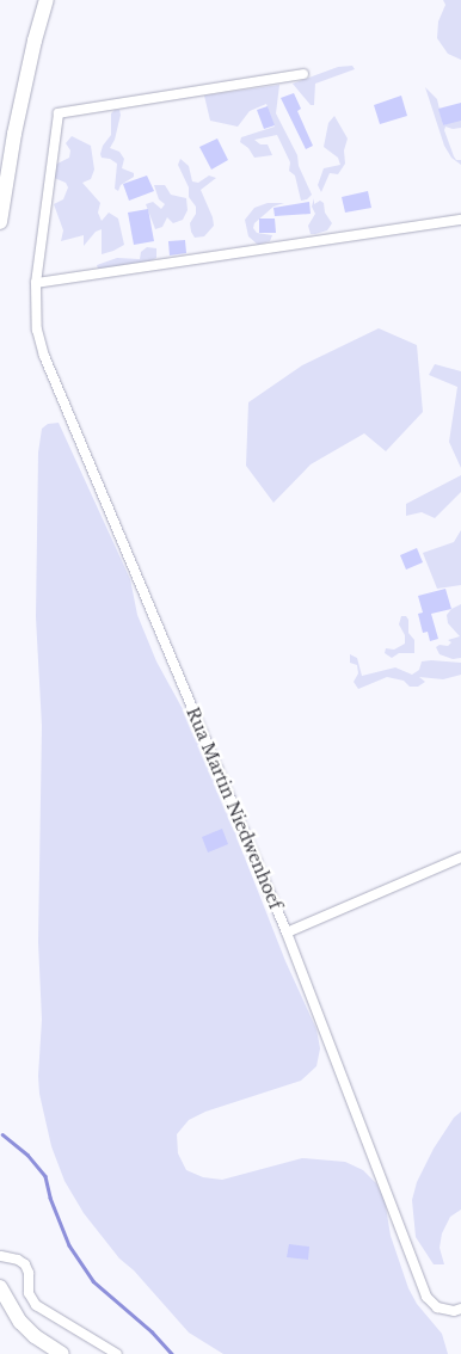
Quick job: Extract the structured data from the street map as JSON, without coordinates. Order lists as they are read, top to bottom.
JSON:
{
  "streets": {
    "street": ["Rua Martin Niedwenhoef"]
  }
}
